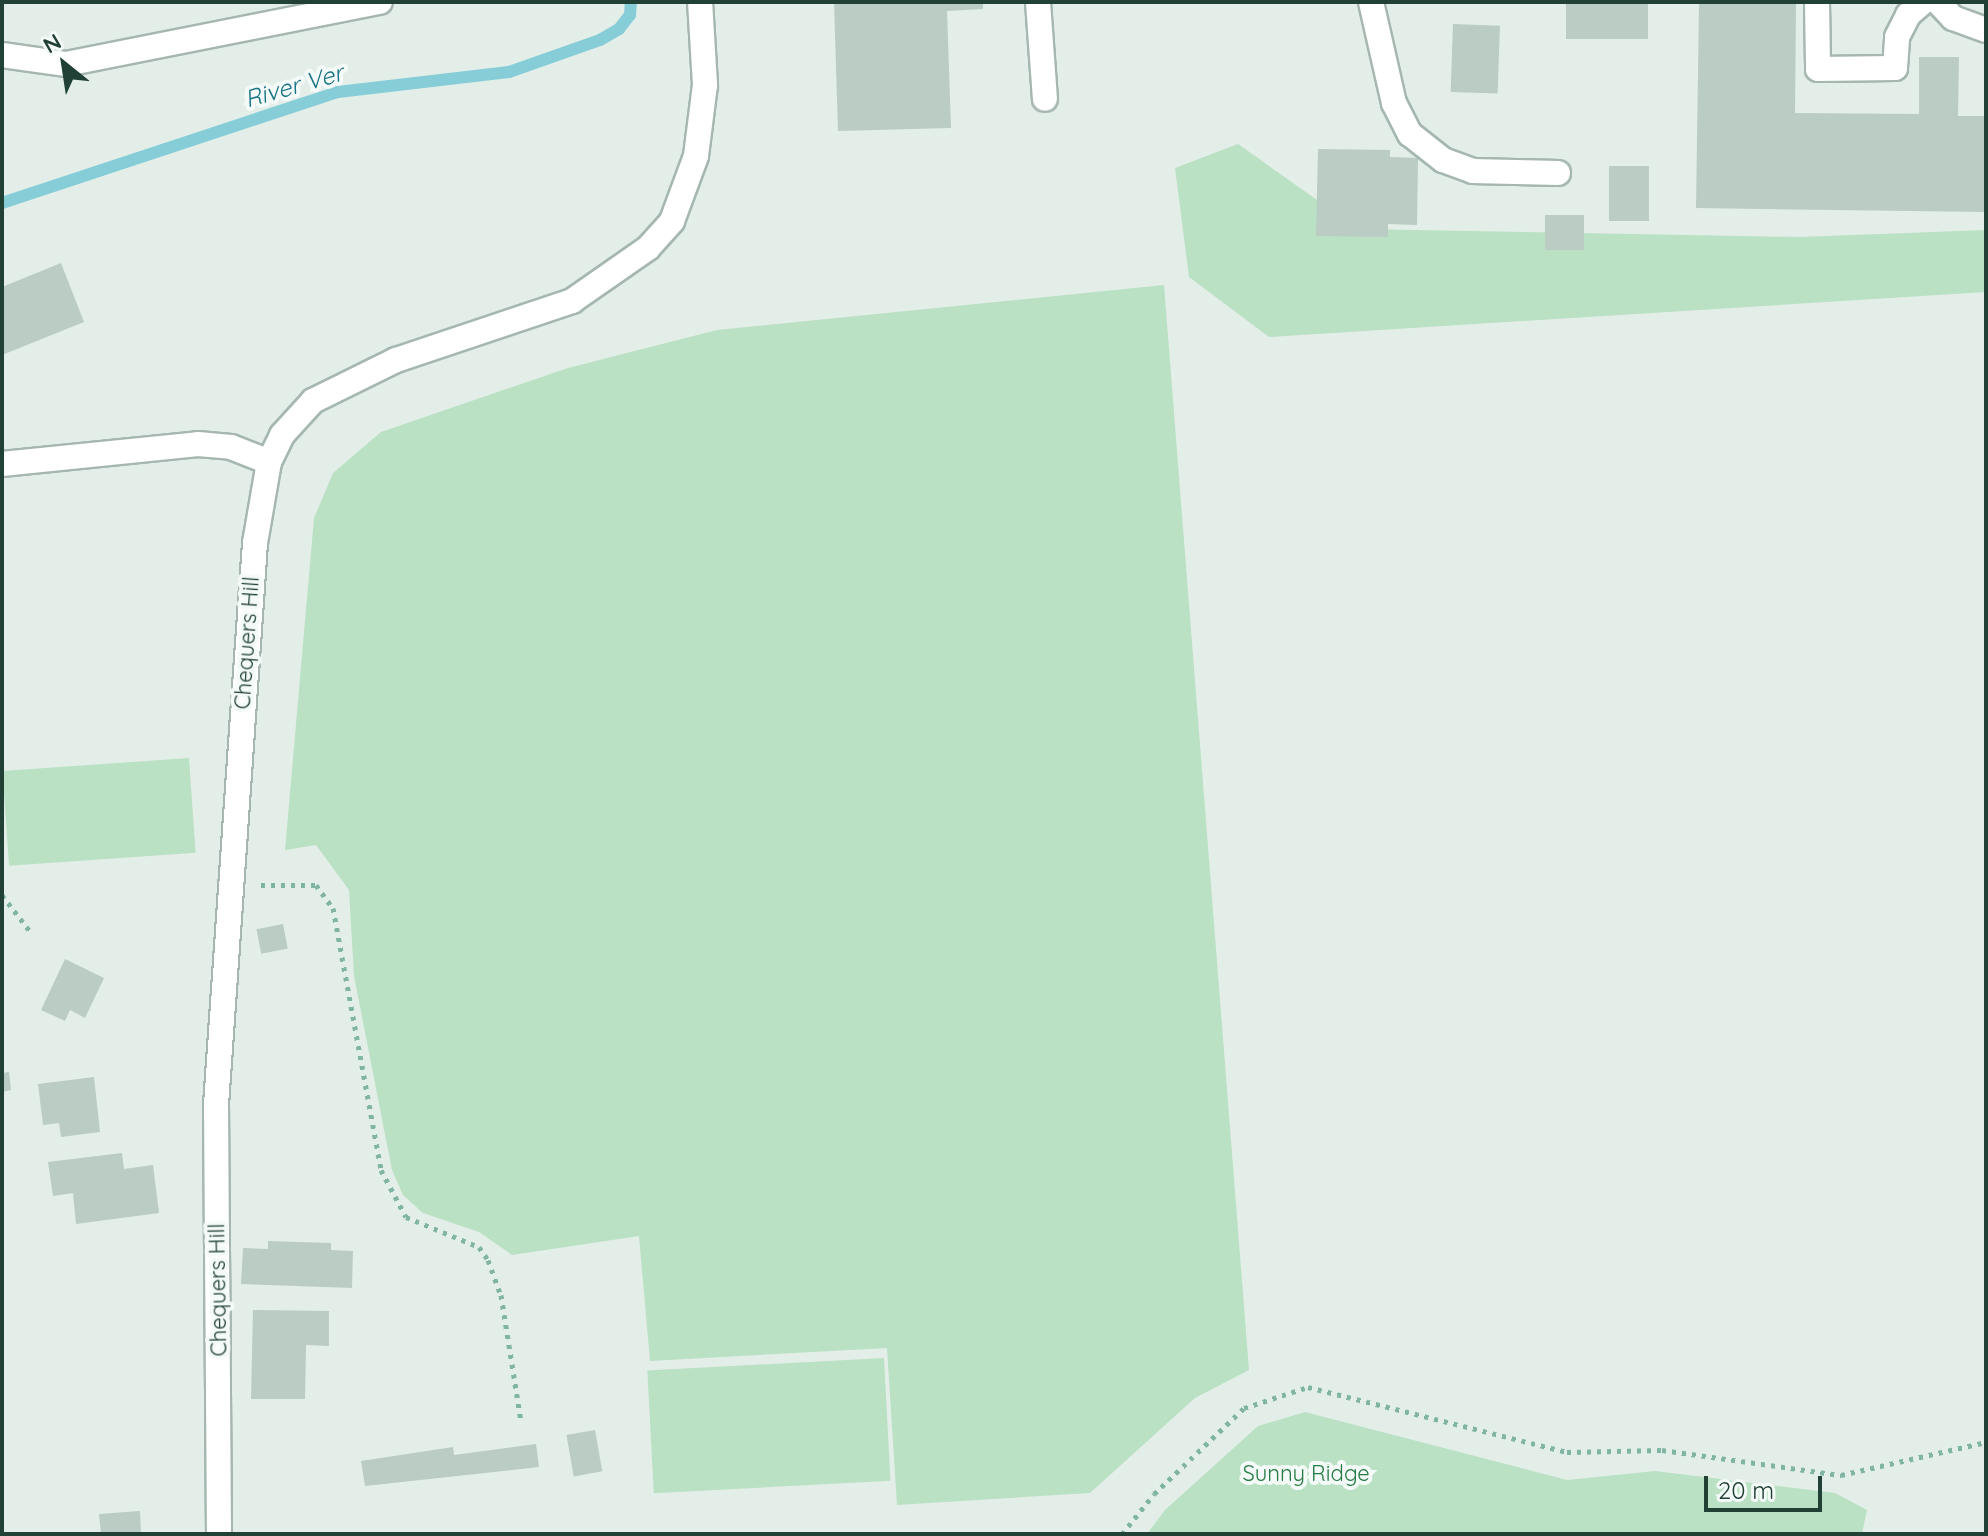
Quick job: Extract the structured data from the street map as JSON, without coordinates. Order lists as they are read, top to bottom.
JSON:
{
  "streets": {
    "street": ["Chequers Hill"]
  },
  "water": ["River Ver"],
  "parks": ["Sunny Ridge"],
  "scale_bar": "20 m",
  "north": "top left"
}
